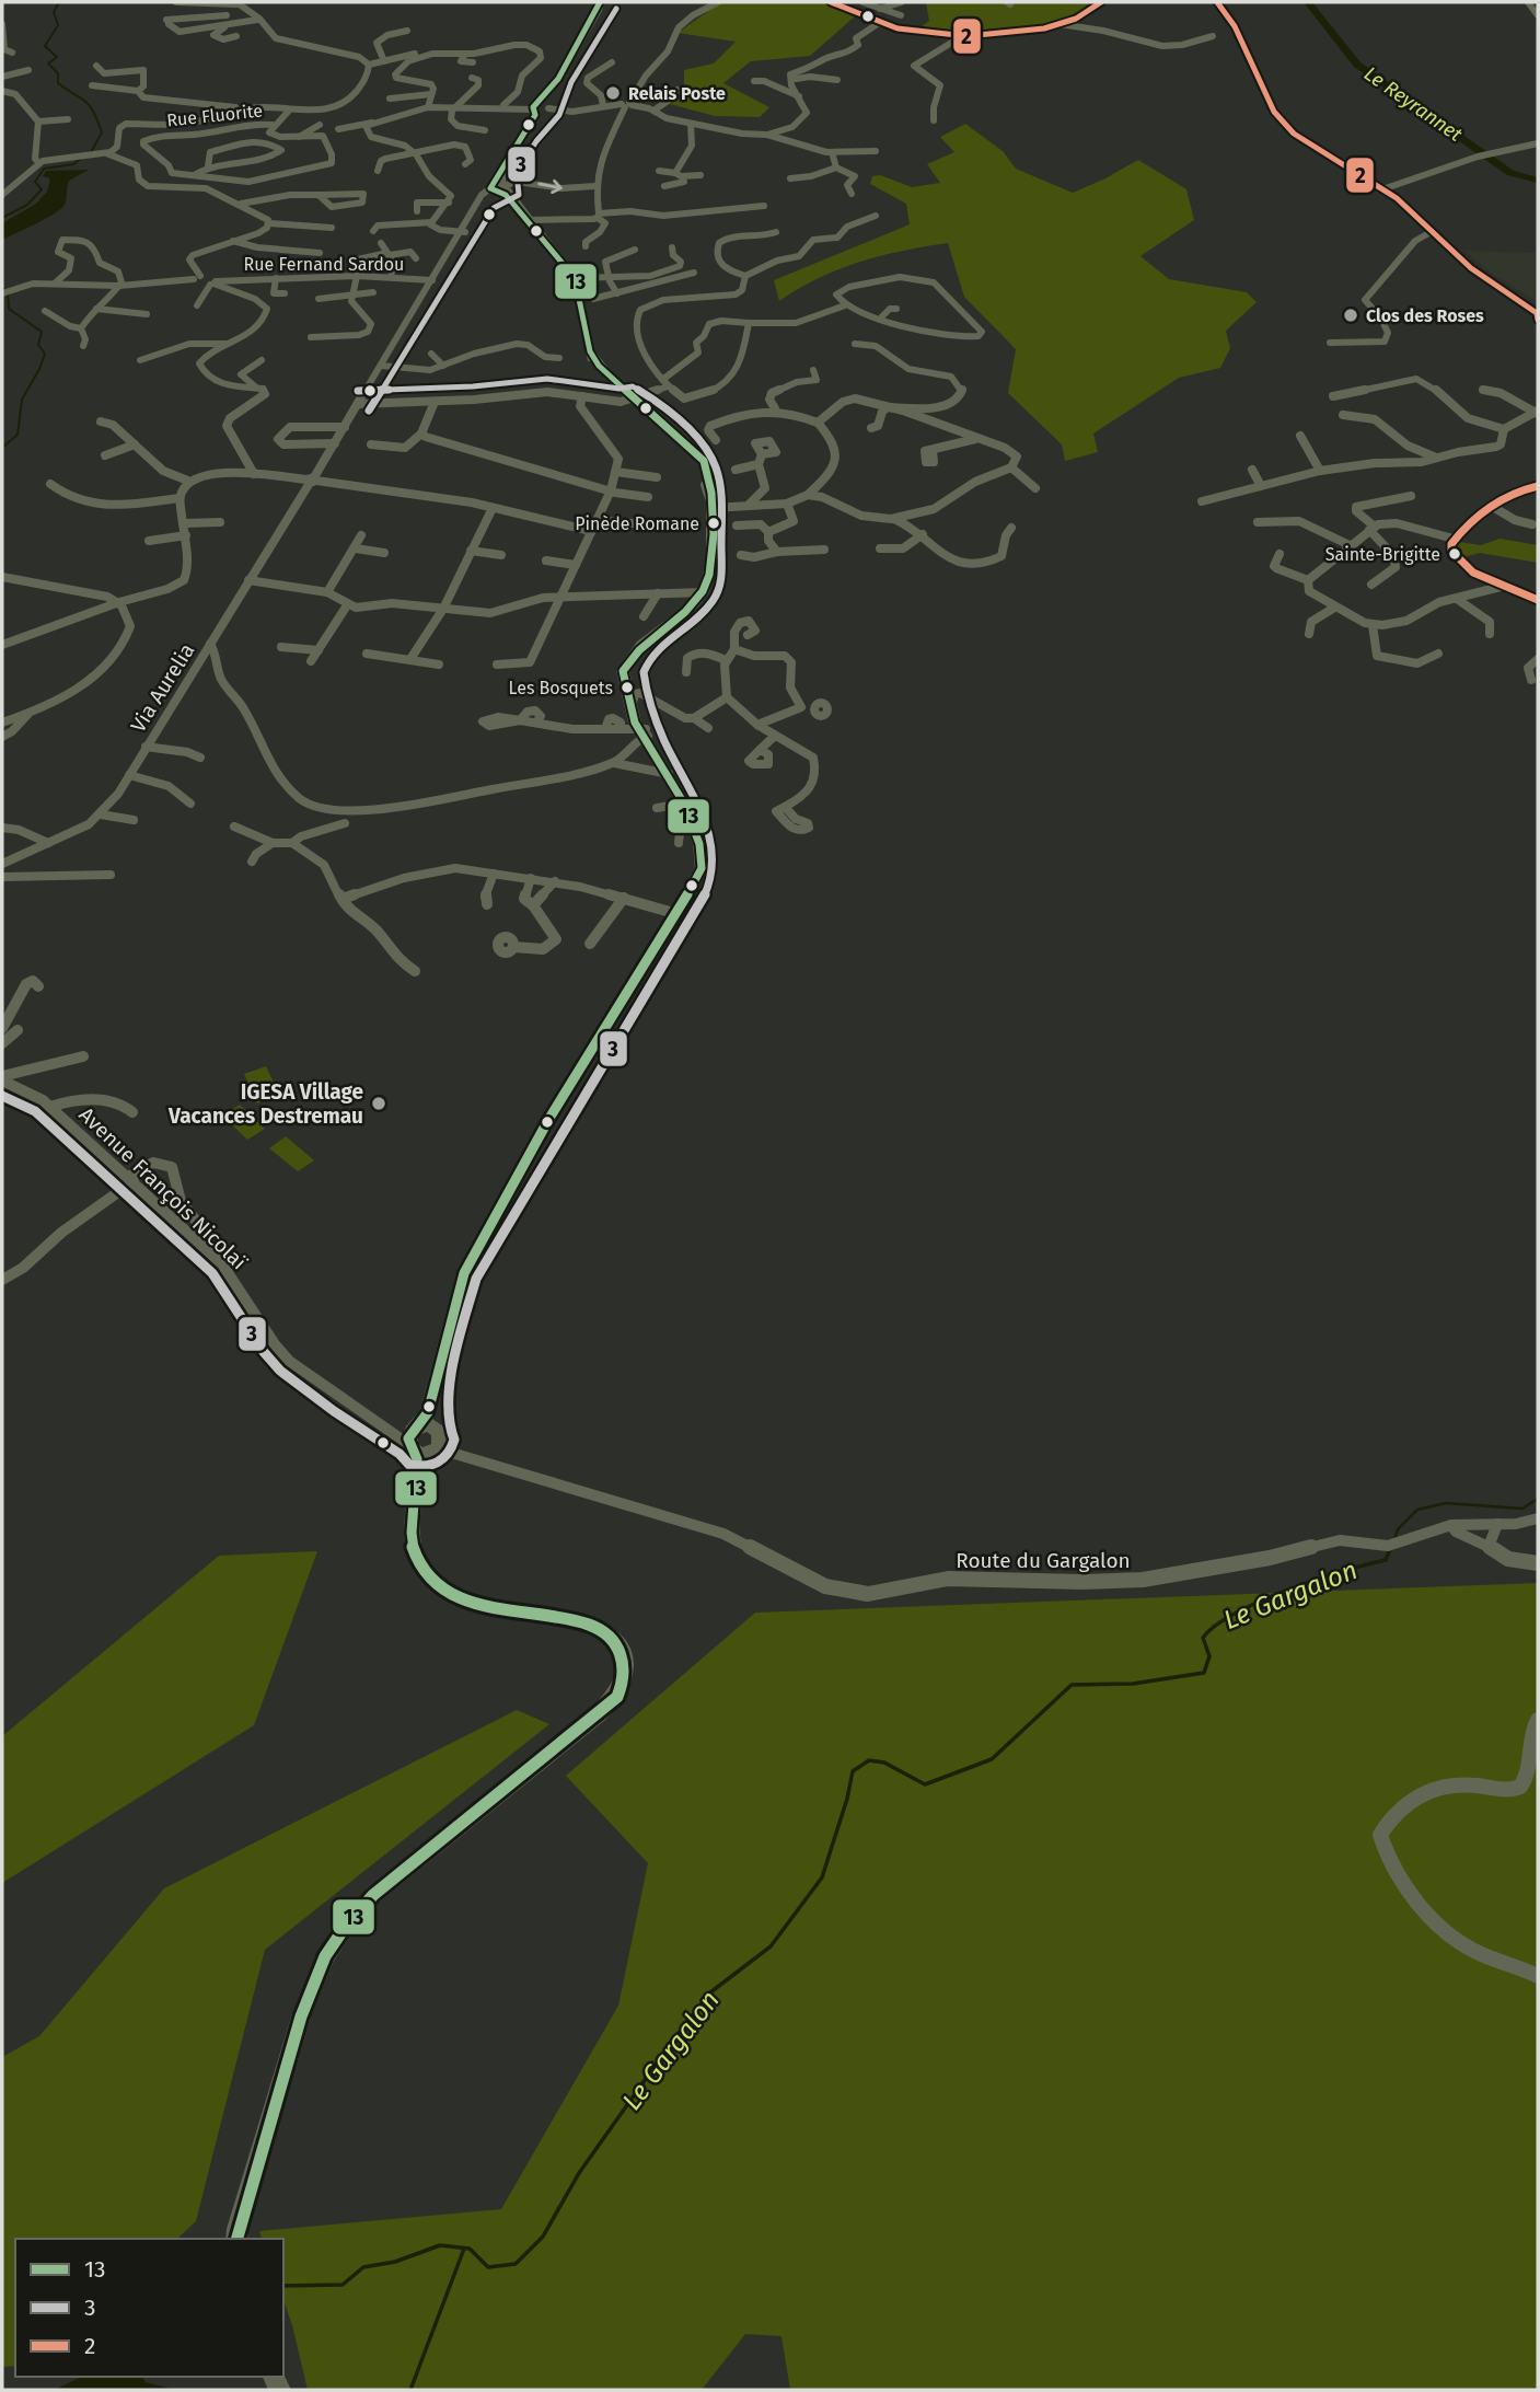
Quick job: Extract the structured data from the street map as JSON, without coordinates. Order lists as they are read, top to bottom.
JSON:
{
  "streets": {
    "street": [
      "Rue Fluorite",
      "Rue Fernand Sardou",
      "Via Aurelia",
      "Avenue François Nicolaï",
      "Route du Gargalon"
    ]
  },
  "crossings": [
    ["Rue Fernand Sardou", "Via Aurelia"],
    ["Avenue François Nicolaï", "Route du Gargalon"]
  ],
  "water": ["Le Reyrannet", "Le Gargalon"],
  "places": [
    "Relais Poste",
    "Clos des Roses",
    "Pinède Romane",
    "Sainte-Brigitte",
    "Les Bosquets",
    "IGESA Village Vacances Destremau"
  ],
  "lines": ["transit line 13", "transit line 2", "transit line 3"],
  "legend": ["13", "3", "2"]
}
